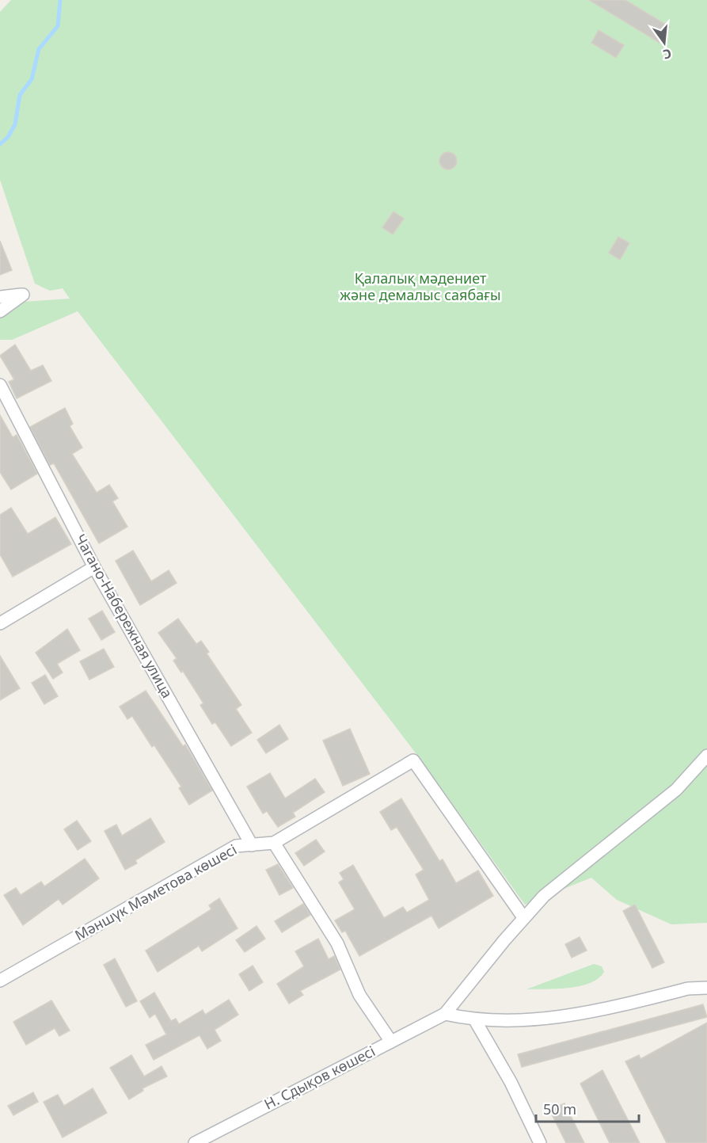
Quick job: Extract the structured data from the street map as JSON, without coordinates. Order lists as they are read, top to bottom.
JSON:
{
  "streets": {
    "street": ["Чагано-Набережная улица", "Мәншүк Мәметова көшесі", "Н. Сдықов көшесі"]
  },
  "crossings": [
    ["Чагано-Набережная улица", "Мәншүк Мәметова көшесі"]
  ],
  "parks": ["Қалалық мәдениет және демалыс саябағы"],
  "scale_bar": "50 m",
  "north": "bottom"
}
